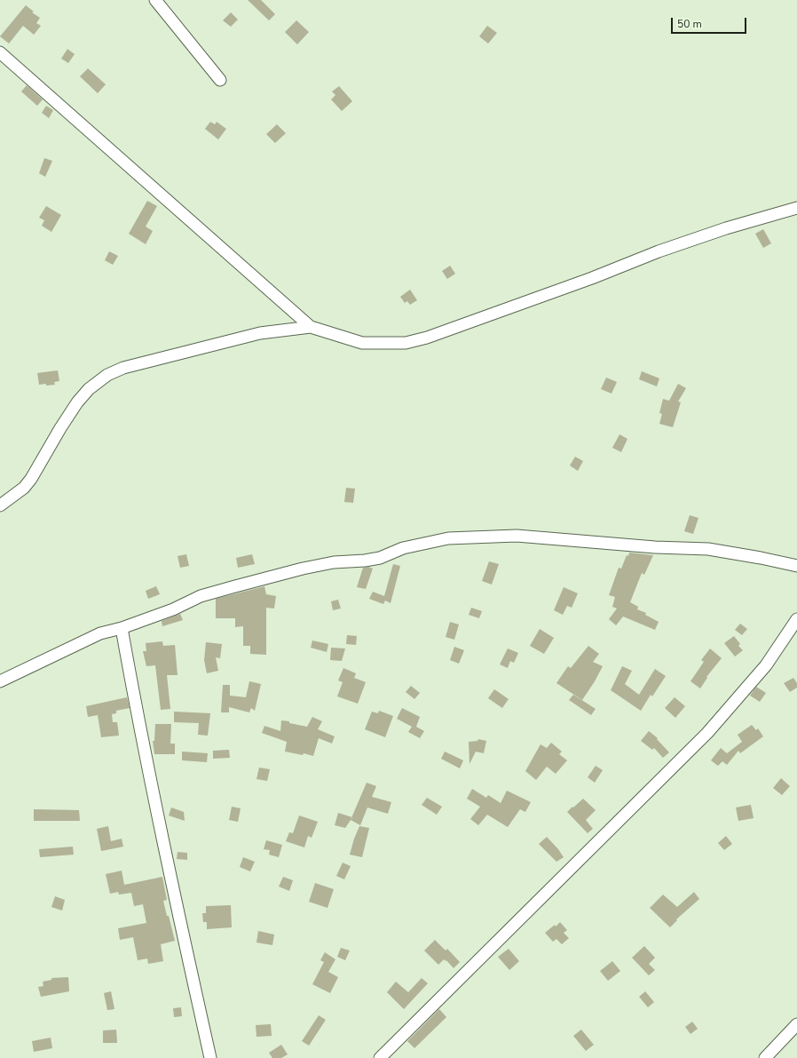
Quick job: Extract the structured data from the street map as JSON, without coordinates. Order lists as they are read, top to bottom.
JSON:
{
  "scale_bar": "50 m"
}
